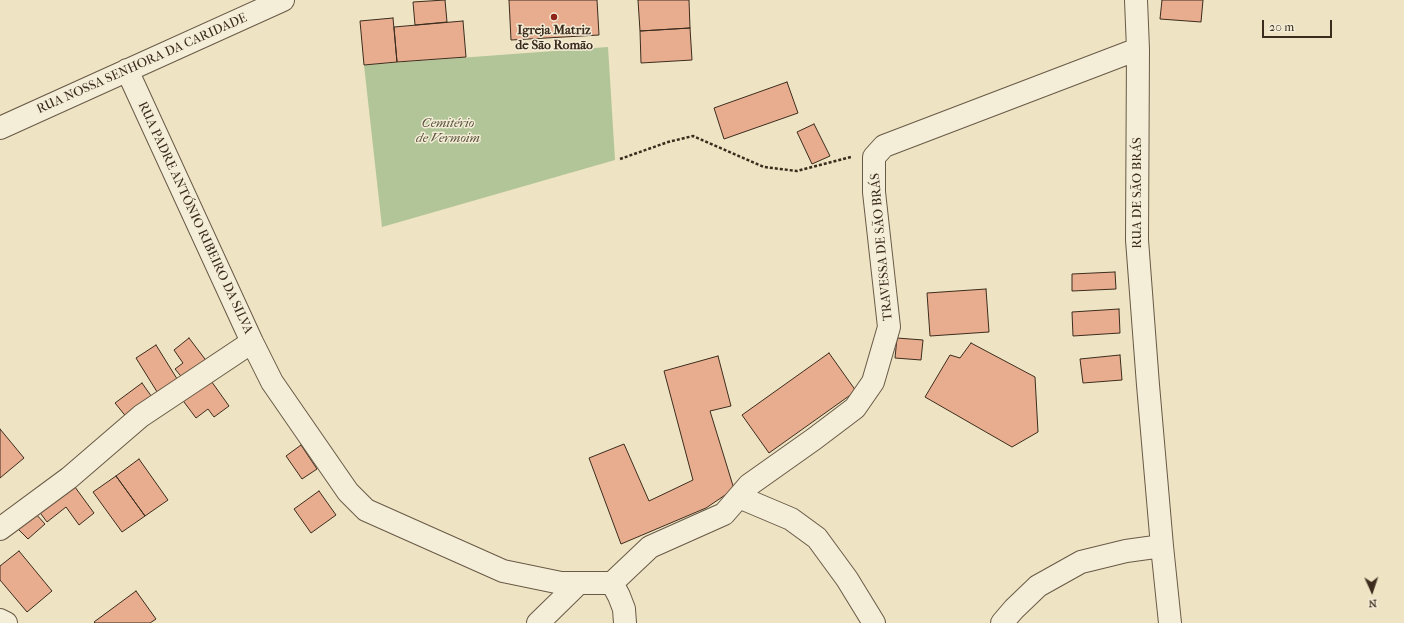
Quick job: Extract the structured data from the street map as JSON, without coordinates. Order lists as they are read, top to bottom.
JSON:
{
  "streets": {
    "street": [
      "RUA NOSSA SENHORA DA CARIDADE",
      "RUA DE SÃO BRÁS",
      "RUA PADRE ANTÓNIO RIBEIRO DA SILVA",
      "TRAVESSA DE SÃO BRÁS"
    ]
  },
  "crossings": [
    ["RUA NOSSA SENHORA DA CARIDADE", "RUA PADRE ANTÓNIO RIBEIRO DA SILVA"]
  ],
  "parks": ["Cemitério de Vermoim"],
  "places": ["Igreja Matriz de São Romão"],
  "scale_bar": "20 m",
  "north": "bottom"
}
